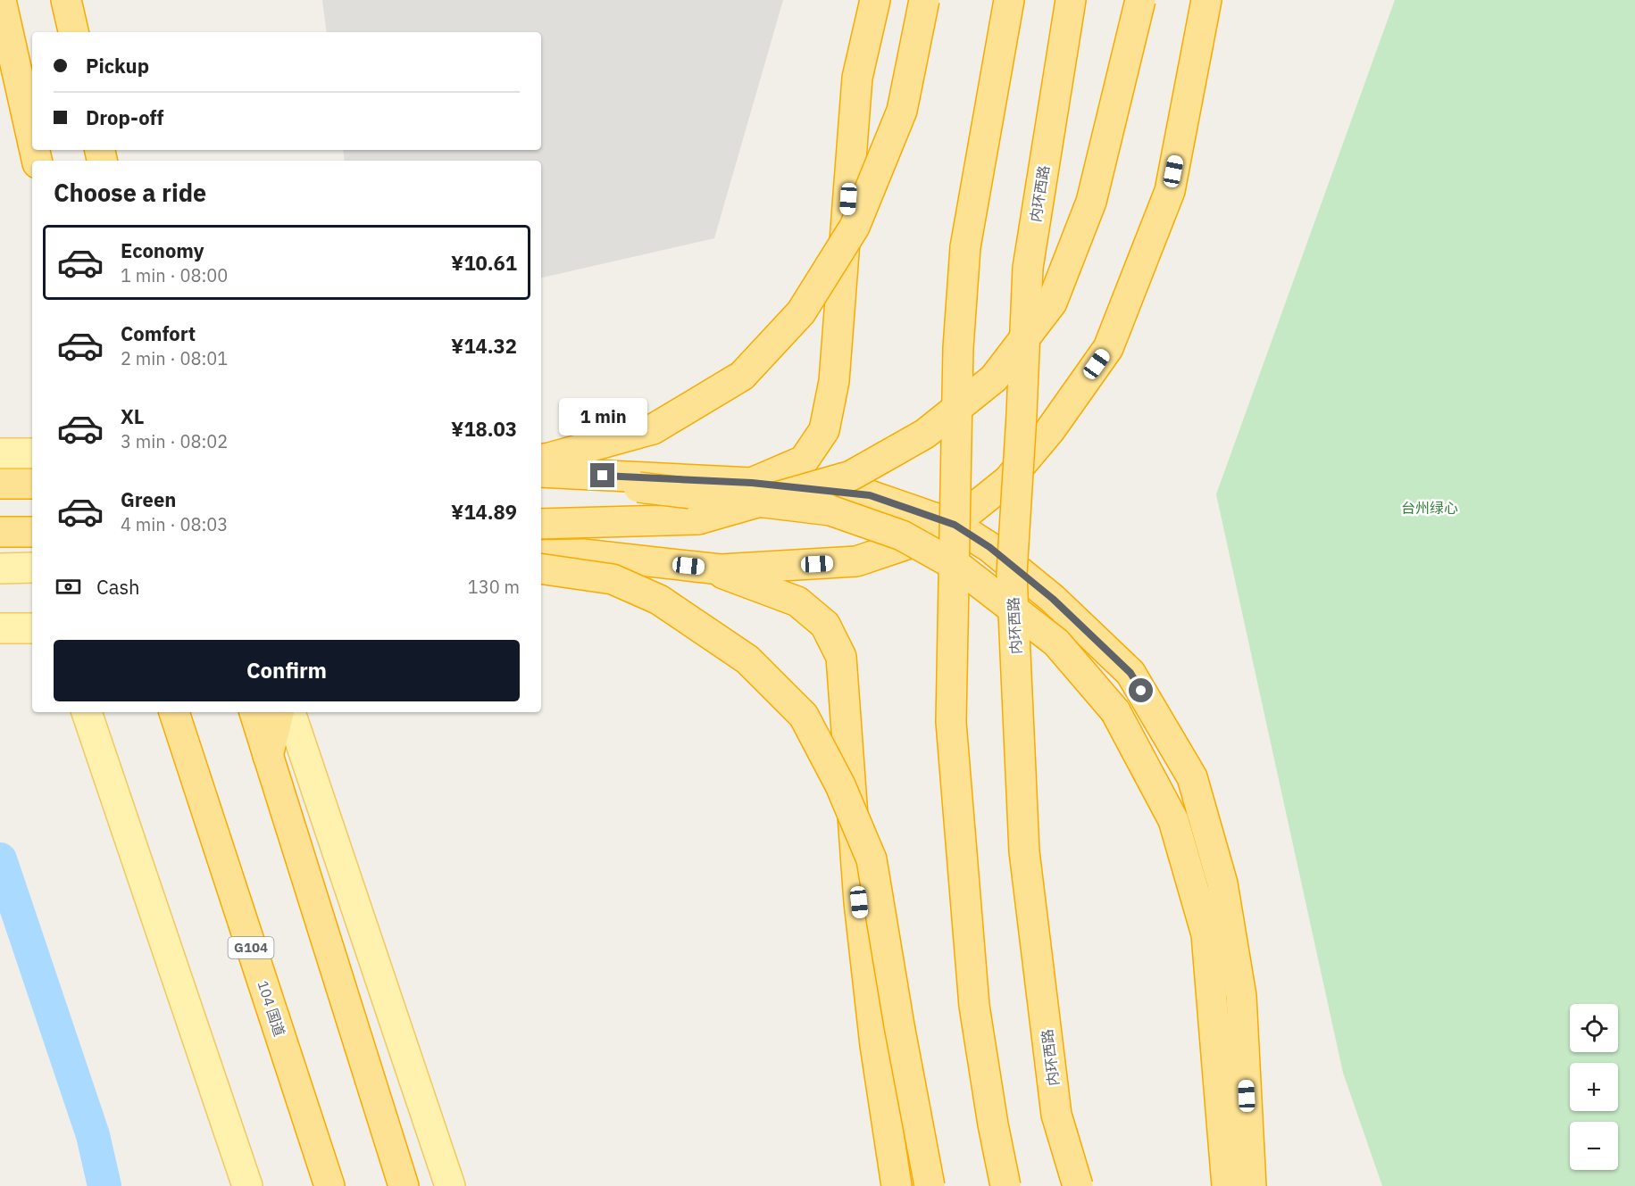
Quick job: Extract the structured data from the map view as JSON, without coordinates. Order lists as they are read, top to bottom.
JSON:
{
  "streets": {
    "highway": ["内环西路", "G104", "104 国道"]
  },
  "parks": ["台州绿心"],
  "page": {
    "banner": ["Pickup", "Drop-off"],
    "heading": "Choose a ride",
    "list": [
      {
        "name": "Economy",
        "note": "1 min · 08:00",
        "value": "¥10.61"
      },
      {
        "name": "Comfort",
        "note": "2 min · 08:01",
        "value": "¥14.32"
      },
      {
        "name": "XL",
        "note": "3 min · 08:02",
        "value": "¥18.03"
      },
      {
        "name": "Green",
        "note": "4 min · 08:03",
        "value": "¥14.89"
      }
    ],
    "bubble": "1 min",
    "pay": ["Cash", "130 m"],
    "buttons": "Confirm",
    "map_buttons": ["+", "−"]
  }
}
